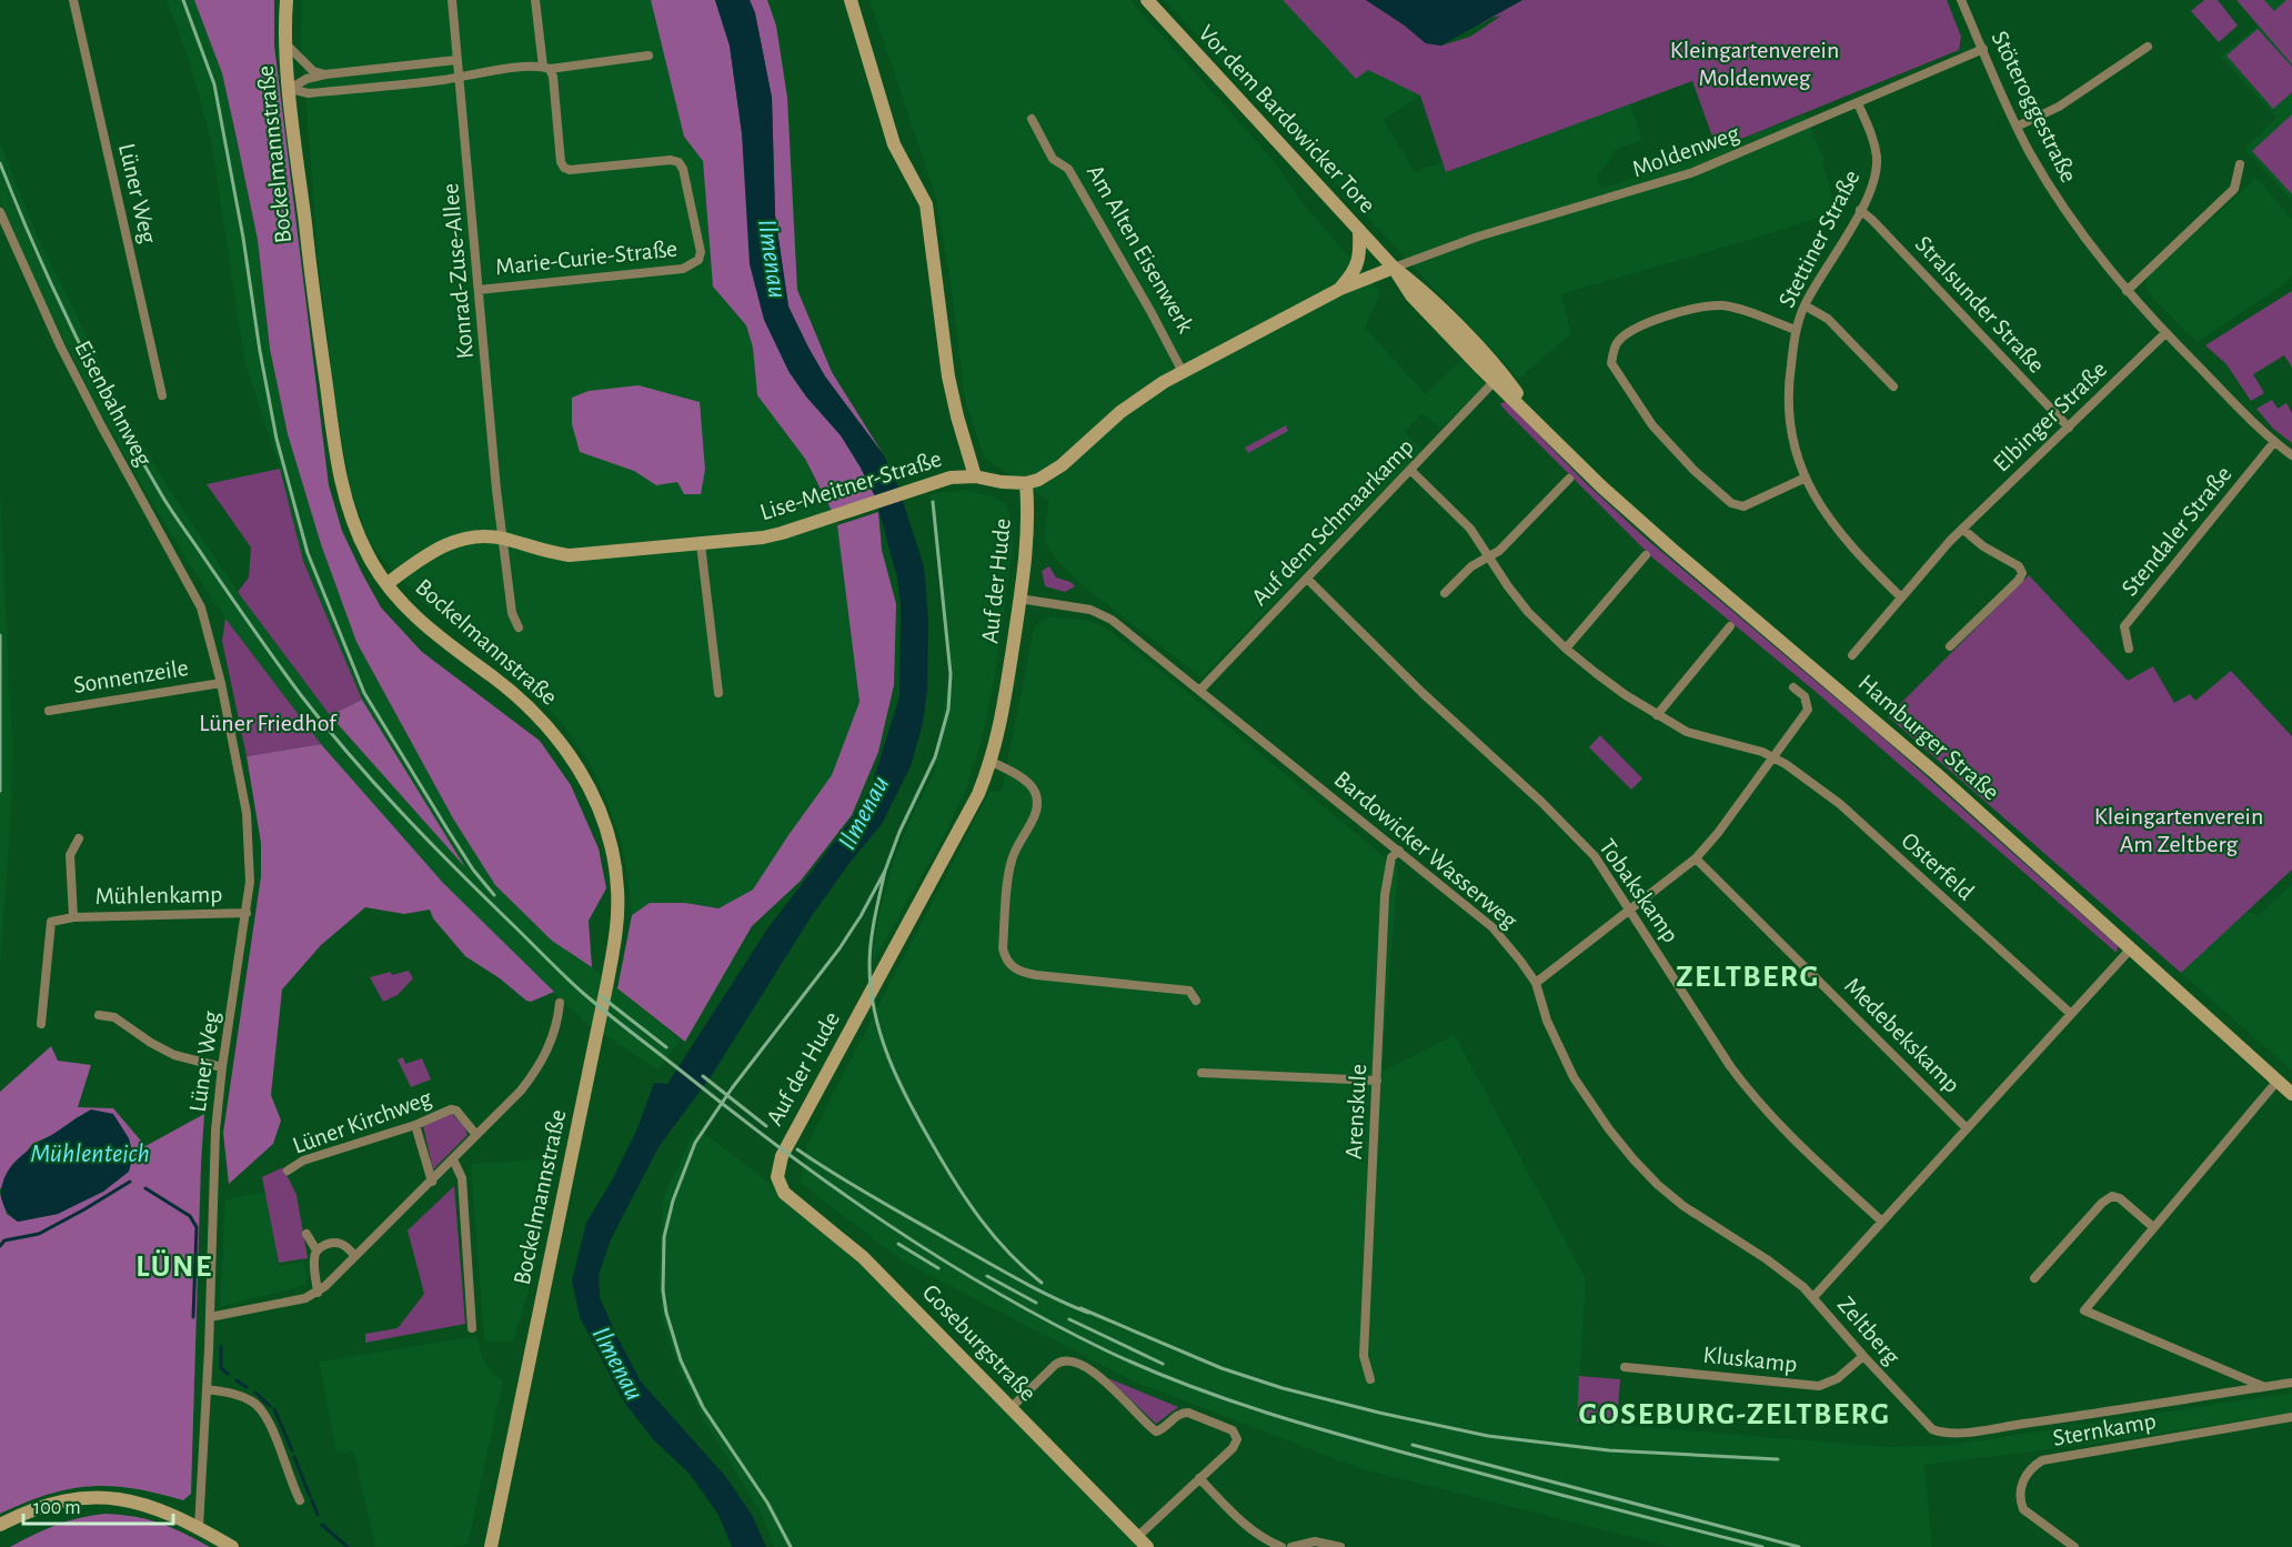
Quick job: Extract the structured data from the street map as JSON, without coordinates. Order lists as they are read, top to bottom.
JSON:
{
  "streets": {
    "main road": [
      "Vor dem Bardowicker Tore",
      "Bockelmannstraße",
      "Am Alten Eisenwerk",
      "Lise-Meitner-Straße",
      "Auf der Hude",
      "Hamburger Straße",
      "Goseburgstraße"
    ],
    "street": [
      "Stöteroggestraße",
      "Moldenweg",
      "Lüner Weg",
      "Stettiner Straße",
      "Marie-Curie-Straße",
      "Konrad-Zuse-Allee",
      "Stralsunder Straße",
      "Eisenbahnweg",
      "Elbinger Straße",
      "Auf dem Schmaarkamp",
      "Stendaler Straße",
      "Sonnenzeile",
      "Bardowicker Wasserweg",
      "Osterfeld",
      "Tobakskamp",
      "Mühlenkamp",
      "Medebekskamp",
      "Arenskule",
      "Lüner Kirchweg",
      "Zeltberg",
      "Kluskamp",
      "Sternkamp"
    ]
  },
  "crossings": [
    ["Stöteroggestraße", "Moldenweg"],
    ["Stöteroggestraße", "Elbinger Straße"],
    ["Stöteroggestraße", "Stendaler Straße"],
    ["Vor dem Bardowicker Tore", "Moldenweg"],
    ["Vor dem Bardowicker Tore", "Am Alten Eisenwerk"],
    ["Vor dem Bardowicker Tore", "Auf dem Schmaarkamp"],
    ["Vor dem Bardowicker Tore", "Hamburger Straße"],
    ["Moldenweg", "Stettiner Straße"],
    ["Moldenweg", "Am Alten Eisenwerk"],
    ["Bockelmannstraße", "Lise-Meitner-Straße"],
    ["Lüner Weg", "Eisenbahnweg"],
    ["Lüner Weg", "Sonnenzeile"],
    ["Lüner Weg", "Mühlenkamp"],
    ["Stettiner Straße", "Stralsunder Straße"],
    ["Stettiner Straße", "Elbinger Straße"],
    ["Am Alten Eisenwerk", "Auf der Hude"],
    ["Marie-Curie-Straße", "Konrad-Zuse-Allee"],
    ["Konrad-Zuse-Allee", "Lise-Meitner-Straße"],
    ["Stralsunder Straße", "Elbinger Straße"],
    ["Lise-Meitner-Straße", "Auf der Hude"],
    ["Auf dem Schmaarkamp", "Bardowicker Wasserweg"],
    ["Auf dem Schmaarkamp", "Osterfeld"],
    ["Auf dem Schmaarkamp", "Tobakskamp"],
    ["Auf der Hude", "Bardowicker Wasserweg"],
    ["Auf der Hude", "Goseburgstraße"],
    ["Hamburger Straße", "Zeltberg"],
    ["Bardowicker Wasserweg", "Arenskule"],
    ["Bardowicker Wasserweg", "Zeltberg"],
    ["Osterfeld", "Zeltberg"],
    ["Tobakskamp", "Zeltberg"],
    ["Medebekskamp", "Zeltberg"],
    ["Zeltberg", "Kluskamp"]
  ],
  "districts": ["ZELTBERG", "LÜNE", "GOSEBURG-ZELTBERG"],
  "water": ["Ilmenau", "Mühlenteich"],
  "parks": ["Kleingartenverein Moldenweg", "Lüner Friedhof", "Kleingartenverein Am Zeltberg"],
  "scale_bar": "100 m"
}
